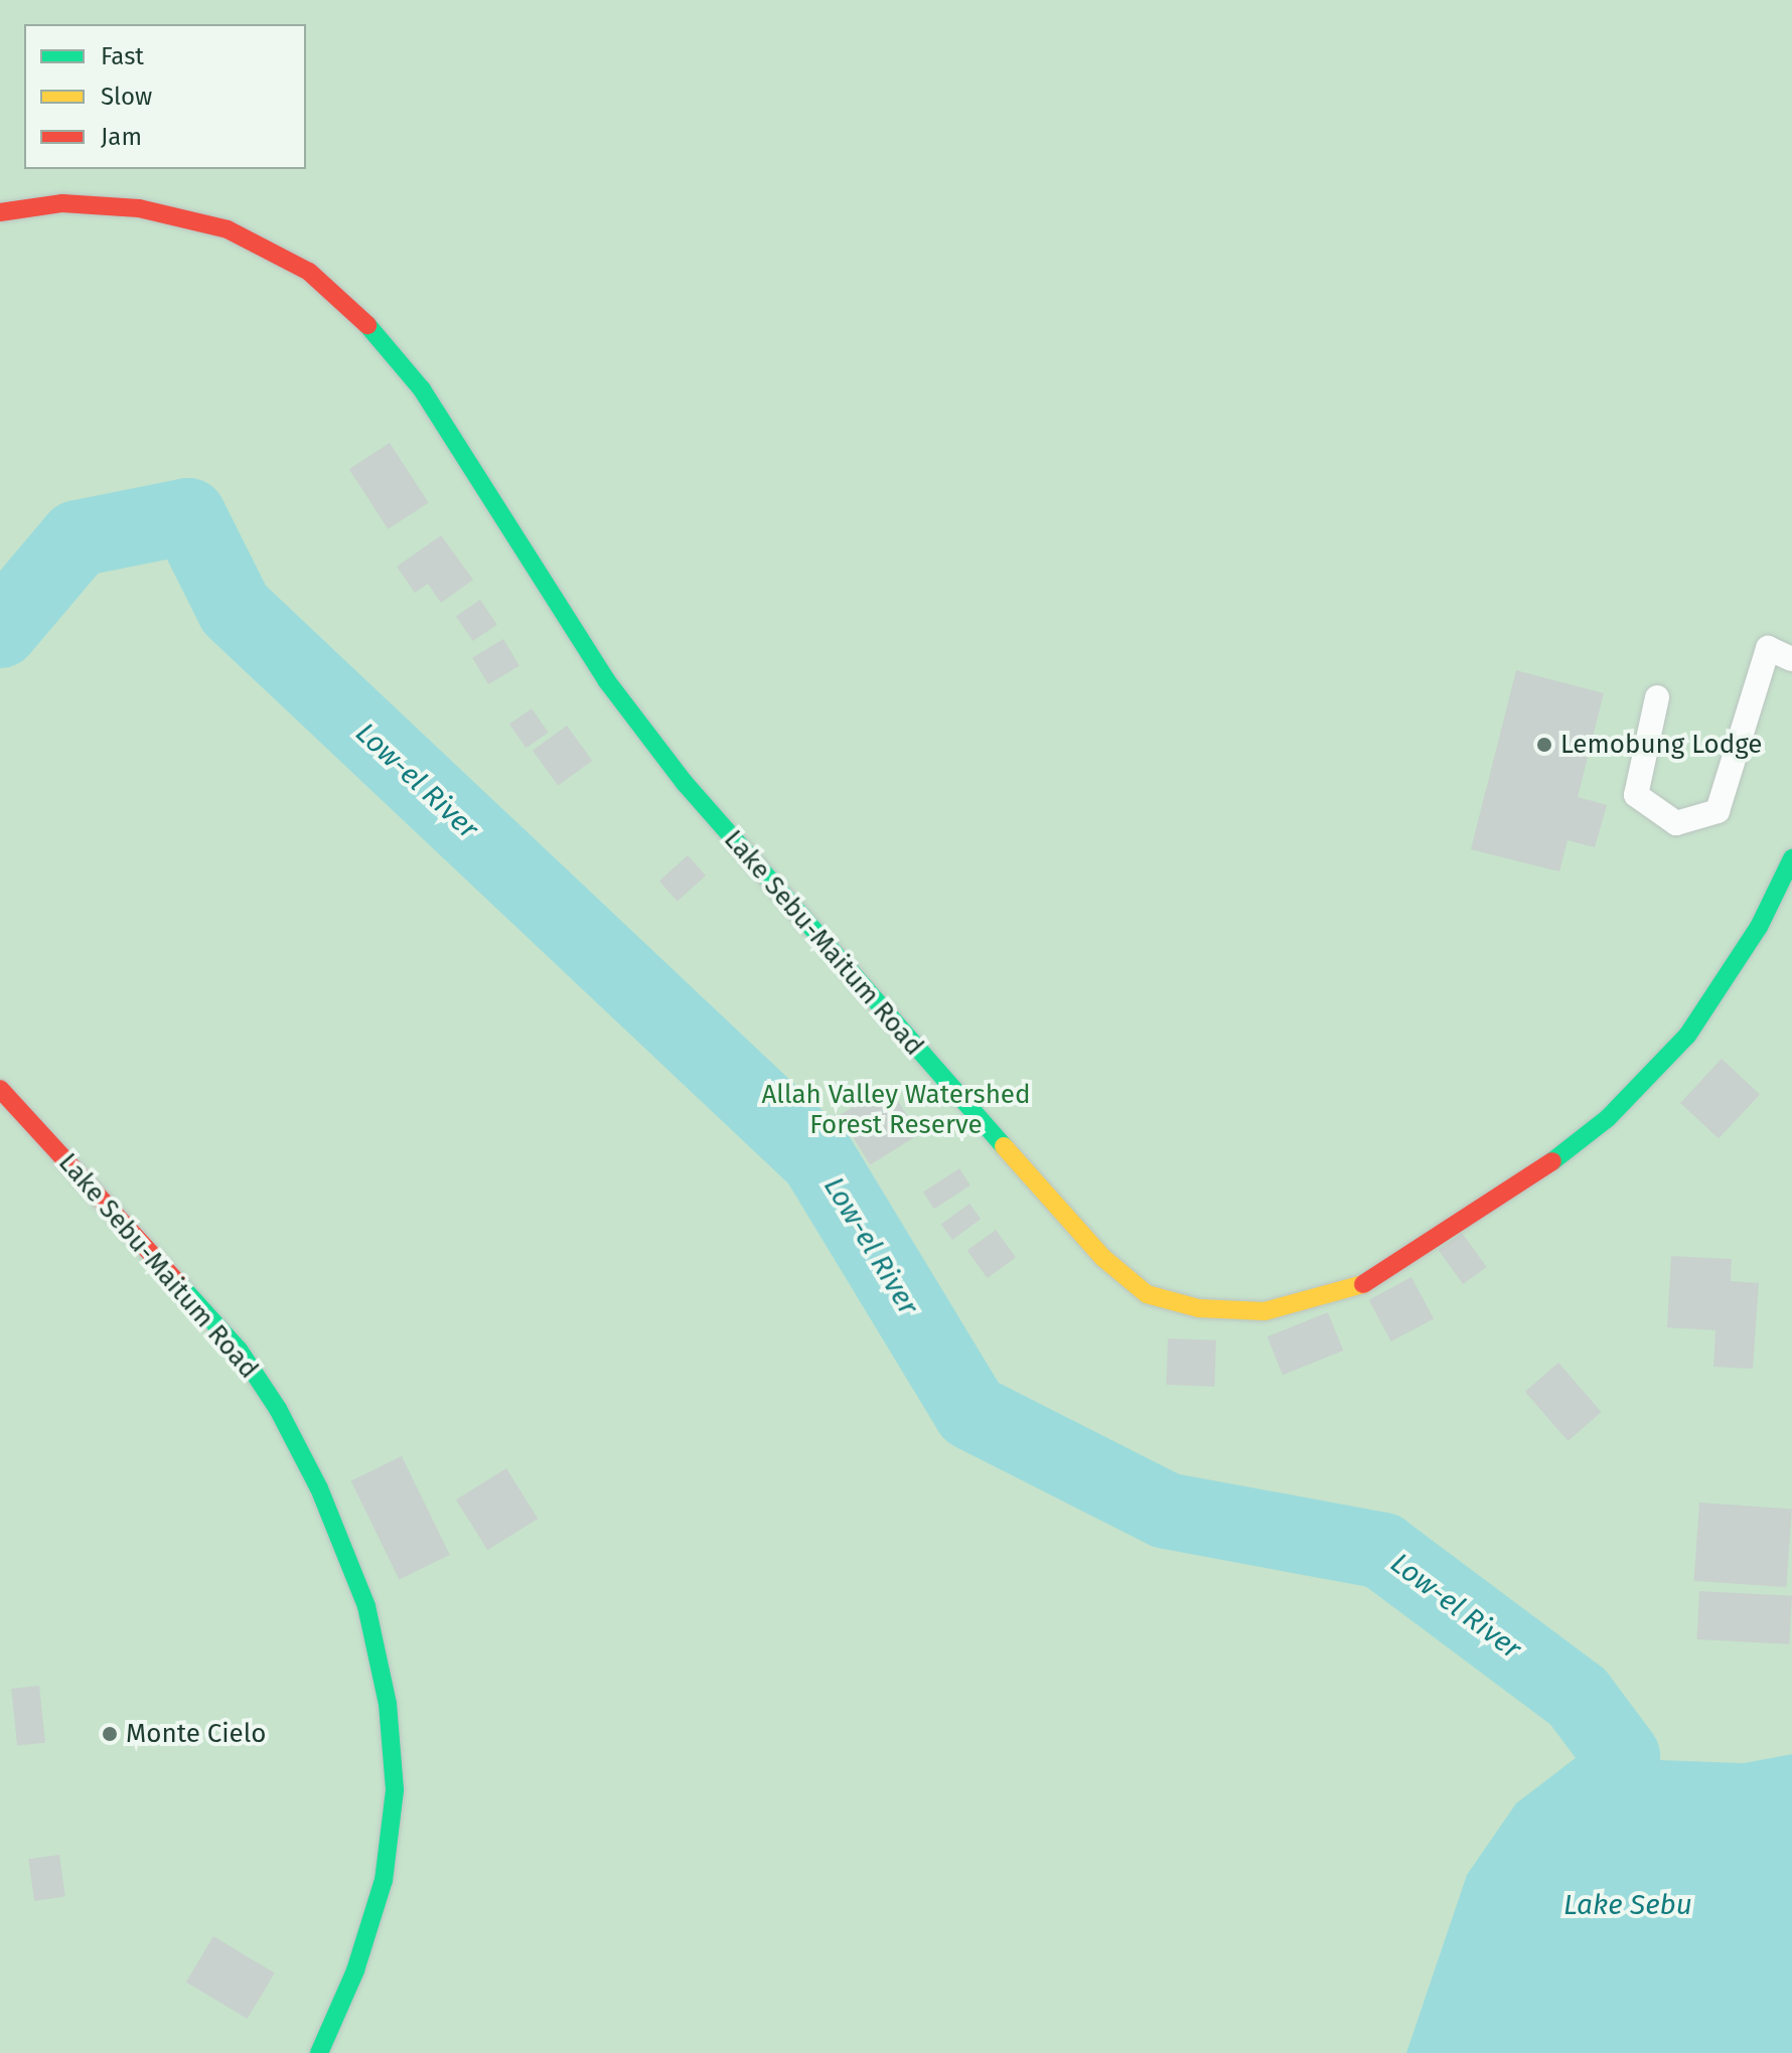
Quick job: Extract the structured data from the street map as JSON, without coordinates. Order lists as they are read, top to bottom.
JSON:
{
  "streets": {
    "main road": ["Lake Sebu-Maitum Road"]
  },
  "water": ["Low-el River", "Lake Sebu"],
  "parks": ["Allah Valley Watershed Forest Reserve"],
  "places": ["Lemobung Lodge", "Monte Cielo"],
  "legend": ["Fast", "Slow", "Jam"]
}
